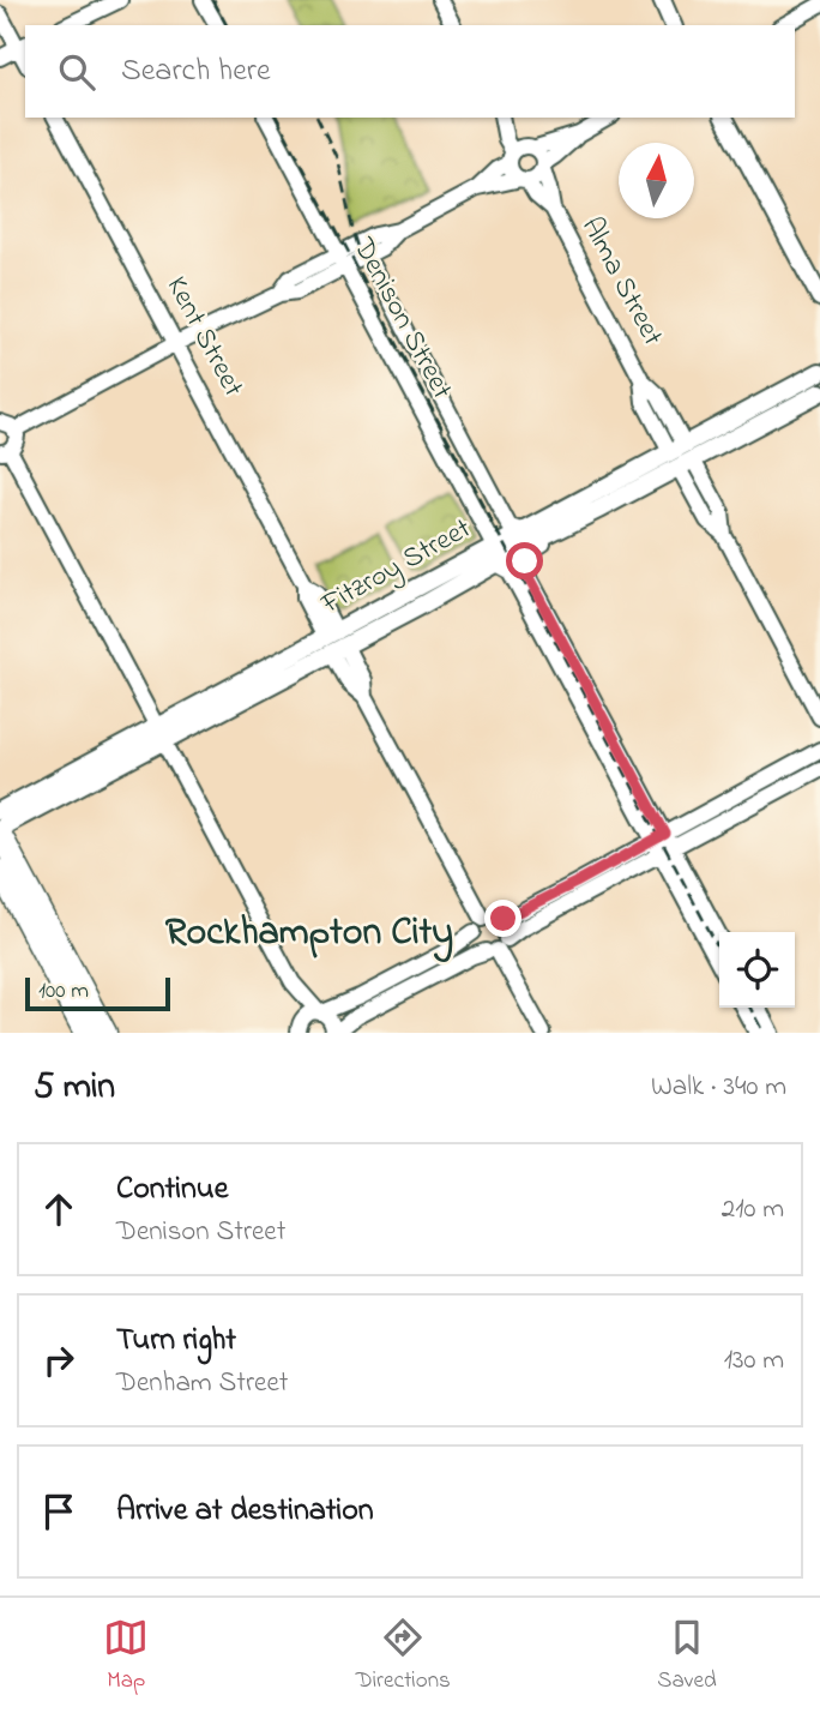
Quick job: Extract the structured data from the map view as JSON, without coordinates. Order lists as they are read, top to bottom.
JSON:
{
  "streets": {
    "main road": ["Fitzroy Street"],
    "street": ["Alma Street", "Denison Street", "Kent Street"]
  },
  "crossings": [
    ["Alma Street", "Fitzroy Street"],
    ["Denison Street", "Fitzroy Street"],
    ["Kent Street", "Fitzroy Street"]
  ],
  "districts": ["Rockhampton City"],
  "scale_bar": "100 m",
  "north": "top",
  "page": {
    "search": "Search here",
    "scale": "100 m",
    "heading": ["5 min", "Walk · 340 m"],
    "list": [
      ["Continue", "Denison Street", "210 m"],
      ["Turn right", "Denham Street", "130 m"],
      "Arrive at destination"
    ],
    "nav": ["Map", "Directions", "Saved"]
  }
}
